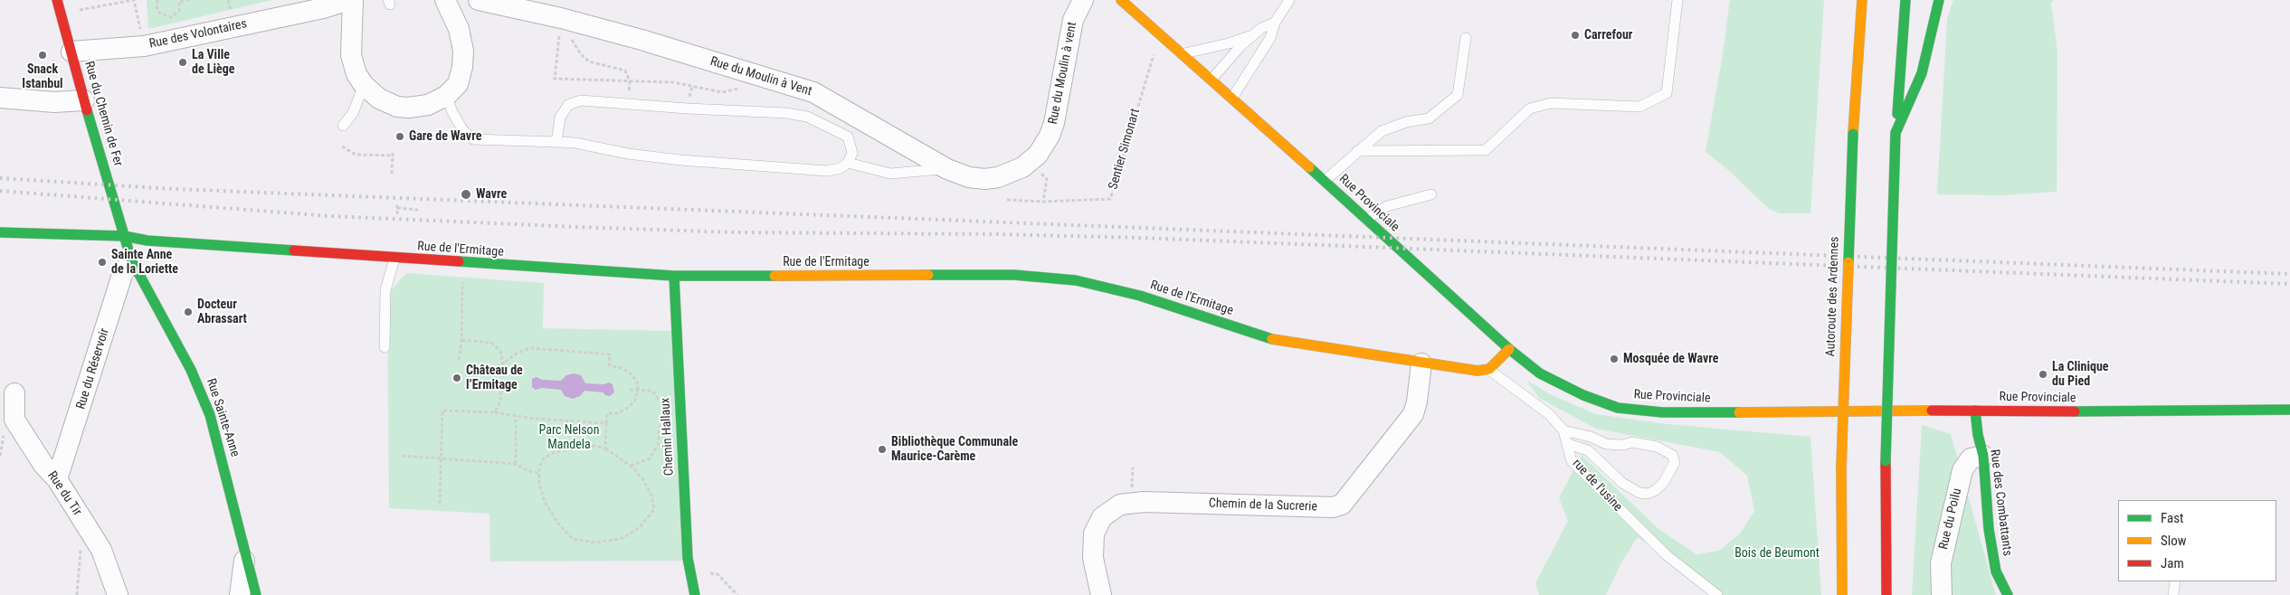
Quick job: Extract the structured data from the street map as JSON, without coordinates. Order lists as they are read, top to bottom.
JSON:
{
  "streets": {
    "main road": [
      "Rue du Chemin de Fer",
      "Rue Provinciale",
      "Rue de l'Ermitage",
      "Autoroute des Ardennes",
      "Rue Sainte-Anne",
      "Chemin Hallaux",
      "Rue des Combattants"
    ],
    "street": [
      "Rue des Volontaires",
      "Rue du Moulin à vent",
      "Rue du Moulin à Vent",
      "Rue du Réservoir",
      "Rue du Tir",
      "Chemin de la Sucrerie",
      "Rue du Poilu"
    ],
    "lane": ["rue de l'usine"],
    "path": ["Sentier Simonart"]
  },
  "crossings": [
    ["Rue des Volontaires", "Rue du Chemin de Fer"],
    ["Rue du Moulin à vent", "Rue du Moulin à Vent"],
    ["Rue du Chemin de Fer", "Rue de l'Ermitage"],
    ["Rue du Chemin de Fer", "Rue Sainte-Anne"],
    ["Sentier Simonart", "Rue Provinciale"],
    ["Rue Provinciale", "Rue des Combattants"],
    ["Rue de l'Ermitage", "Rue Sainte-Anne"],
    ["Rue de l'Ermitage", "Chemin Hallaux"],
    ["Rue de l'Ermitage", "rue de l'usine"],
    ["Rue de l'Ermitage", "Chemin de la Sucrerie"],
    ["Rue du Réservoir", "Rue Sainte-Anne"],
    ["Rue du Réservoir", "Rue du Tir"],
    ["Rue des Combattants", "Rue du Poilu"]
  ],
  "parks": ["Parc Nelson Mandela", "Bois de Beumont"],
  "places": [
    "Carrefour",
    "Snack Istanbul",
    "La Ville de Liège",
    "Gare de Wavre",
    "Wavre",
    "Sainte Anne de la Loriette",
    "Docteur Abrassart",
    "Mosquée de Wavre",
    "La Clinique du Pied",
    "Château de l’Ermitage",
    "Bibliothèque Communale Maurice-Carème"
  ],
  "legend": ["Fast", "Slow", "Jam"]
}
